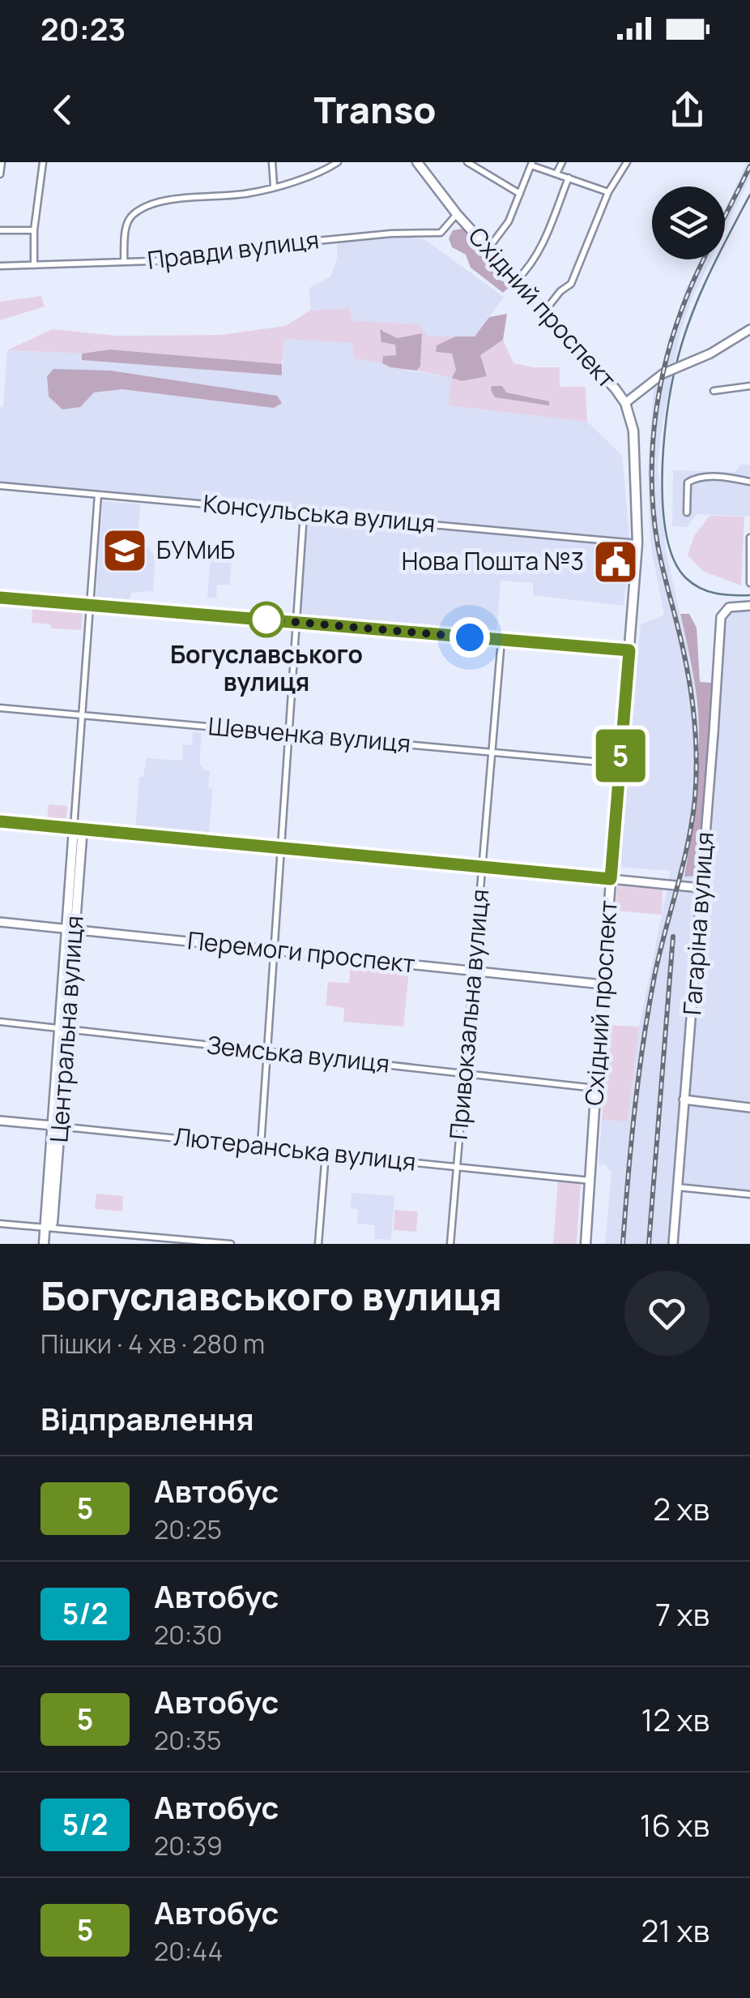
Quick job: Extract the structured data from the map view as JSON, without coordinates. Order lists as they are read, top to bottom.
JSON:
{
  "streets": {
    "main road": ["Східний проспект", "Центральна вулиця"],
    "street": [
      "Правди вулиця",
      "Консульська вулиця",
      "Шевченка вулиця",
      "Гагаріна вулиця",
      "Перемоги проспект",
      "Привокзальна вулиця",
      "Земська вулиця",
      "Лютеранська вулиця"
    ]
  },
  "crossings": [
    ["Правди вулиця", "Східний проспект"],
    ["Східний проспект", "Консульська вулиця"],
    ["Східний проспект", "Шевченка вулиця"],
    ["Східний проспект", "Перемоги проспект"],
    ["Східний проспект", "Земська вулиця"],
    ["Східний проспект", "Лютеранська вулиця"],
    ["Консульська вулиця", "Центральна вулиця"],
    ["Шевченка вулиця", "Привокзальна вулиця"],
    ["Шевченка вулиця", "Центральна вулиця"],
    ["Перемоги проспект", "Привокзальна вулиця"],
    ["Перемоги проспект", "Центральна вулиця"],
    ["Привокзальна вулиця", "Земська вулиця"],
    ["Привокзальна вулиця", "Лютеранська вулиця"],
    ["Центральна вулиця", "Земська вулиця"],
    ["Центральна вулиця", "Лютеранська вулиця"]
  ],
  "places": {
    "school or university": ["БУМиБ"],
    "public building": ["Нова Пошта №3"],
    "other": ["Богуславського вулиця"]
  },
  "lines": ["bus line 5"],
  "page": {
    "status": "20:23",
    "header": "Transo",
    "on_map": "5",
    "heading": [
      ["Богуславського вулиця", "Пішки · 4 хв · 280 m"],
      "Відправлення"
    ],
    "list": [
      {
        "mark": "5",
        "name": "Автобус",
        "note": "20:25",
        "value": "2 хв"
      },
      {
        "mark": "5/2",
        "name": "Автобус",
        "note": "20:30",
        "value": "7 хв"
      },
      {
        "mark": "5",
        "name": "Автобус",
        "note": "20:35",
        "value": "12 хв"
      },
      {
        "mark": "5/2",
        "name": "Автобус",
        "note": "20:39",
        "value": "16 хв"
      },
      {
        "mark": "5",
        "name": "Автобус",
        "note": "20:44",
        "value": "21 хв"
      }
    ]
  }
}
